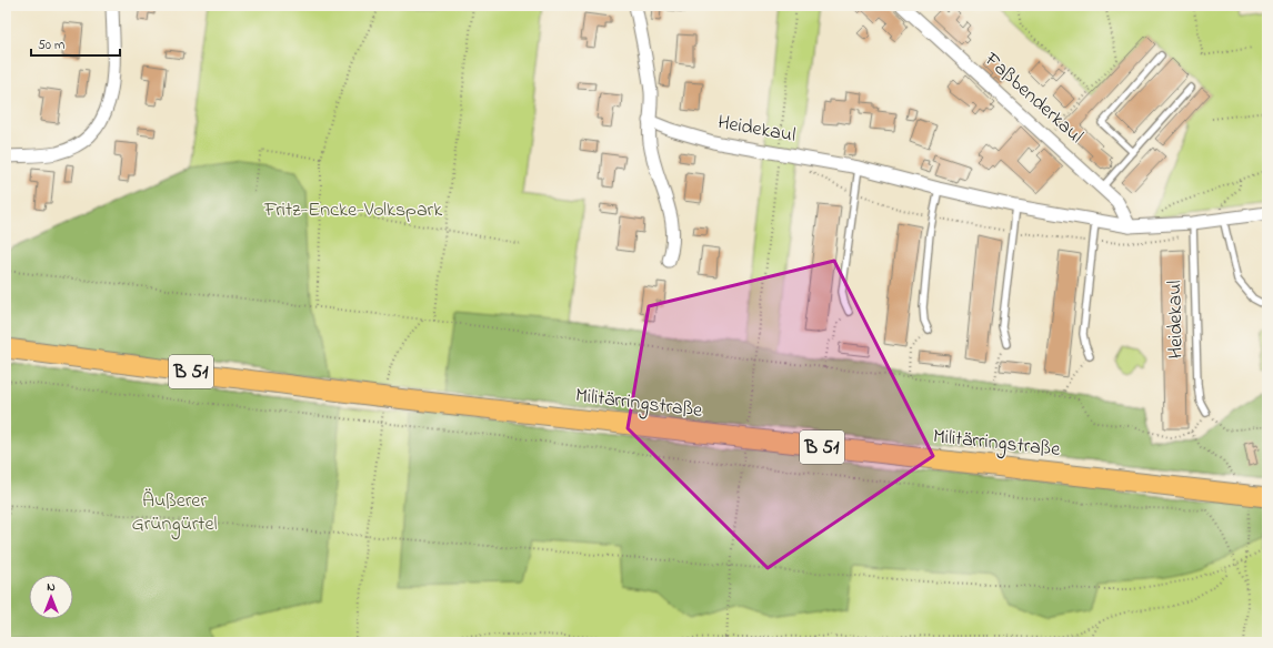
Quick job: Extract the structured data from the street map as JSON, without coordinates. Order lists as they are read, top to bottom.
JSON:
{
  "streets": {
    "main road": ["B 51", "Militärringstraße"],
    "street": ["Faßbenderkaul", "Heidekaul"]
  },
  "crossings": [
    ["Faßbenderkaul", "Heidekaul"]
  ],
  "parks": ["Fritz-Encke-Volkspark", "Äußerer Grüngürtel"],
  "scale_bar": "50 m",
  "north": "top"
}
